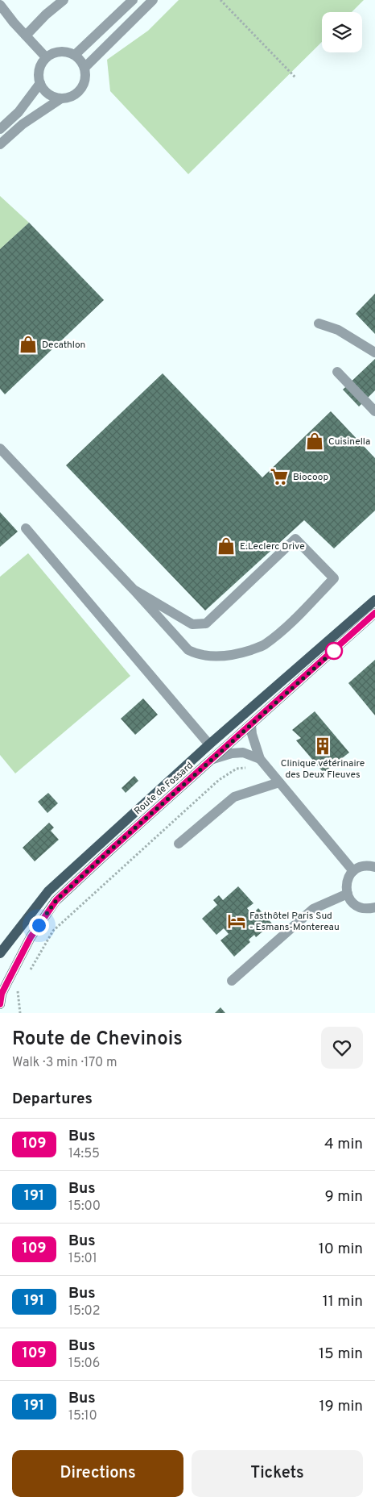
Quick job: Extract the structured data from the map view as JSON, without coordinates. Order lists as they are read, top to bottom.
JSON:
{
  "streets": {
    "main road": ["Route de Fossard"]
  },
  "places": {
    "shop": ["Decathlon", "Cuisinella", "E.Leclerc Drive"],
    "supermarket": ["Biocoop"],
    "building": ["Clinique vétérinaire des Deux Fleuves"],
    "hotel": ["Fasthôtel Paris Sud - Esmans-Montereau"]
  },
  "lines": ["bus line 109"],
  "page": {
    "heading": [
      ["Route de Chevinois", "Walk · 3 min · 170 m"],
      "Departures"
    ],
    "list": [
      {
        "mark": "109",
        "name": "Bus",
        "note": "14:55",
        "value": "4 min"
      },
      {
        "mark": "191",
        "name": "Bus",
        "note": "15:00",
        "value": "9 min"
      },
      {
        "mark": "109",
        "name": "Bus",
        "note": "15:01",
        "value": "10 min"
      },
      {
        "mark": "191",
        "name": "Bus",
        "note": "15:02",
        "value": "11 min"
      },
      {
        "mark": "109",
        "name": "Bus",
        "note": "15:06",
        "value": "15 min"
      },
      {
        "mark": "191",
        "name": "Bus",
        "note": "15:10",
        "value": "19 min"
      }
    ],
    "buttons": ["Directions", "Tickets"]
  }
}
